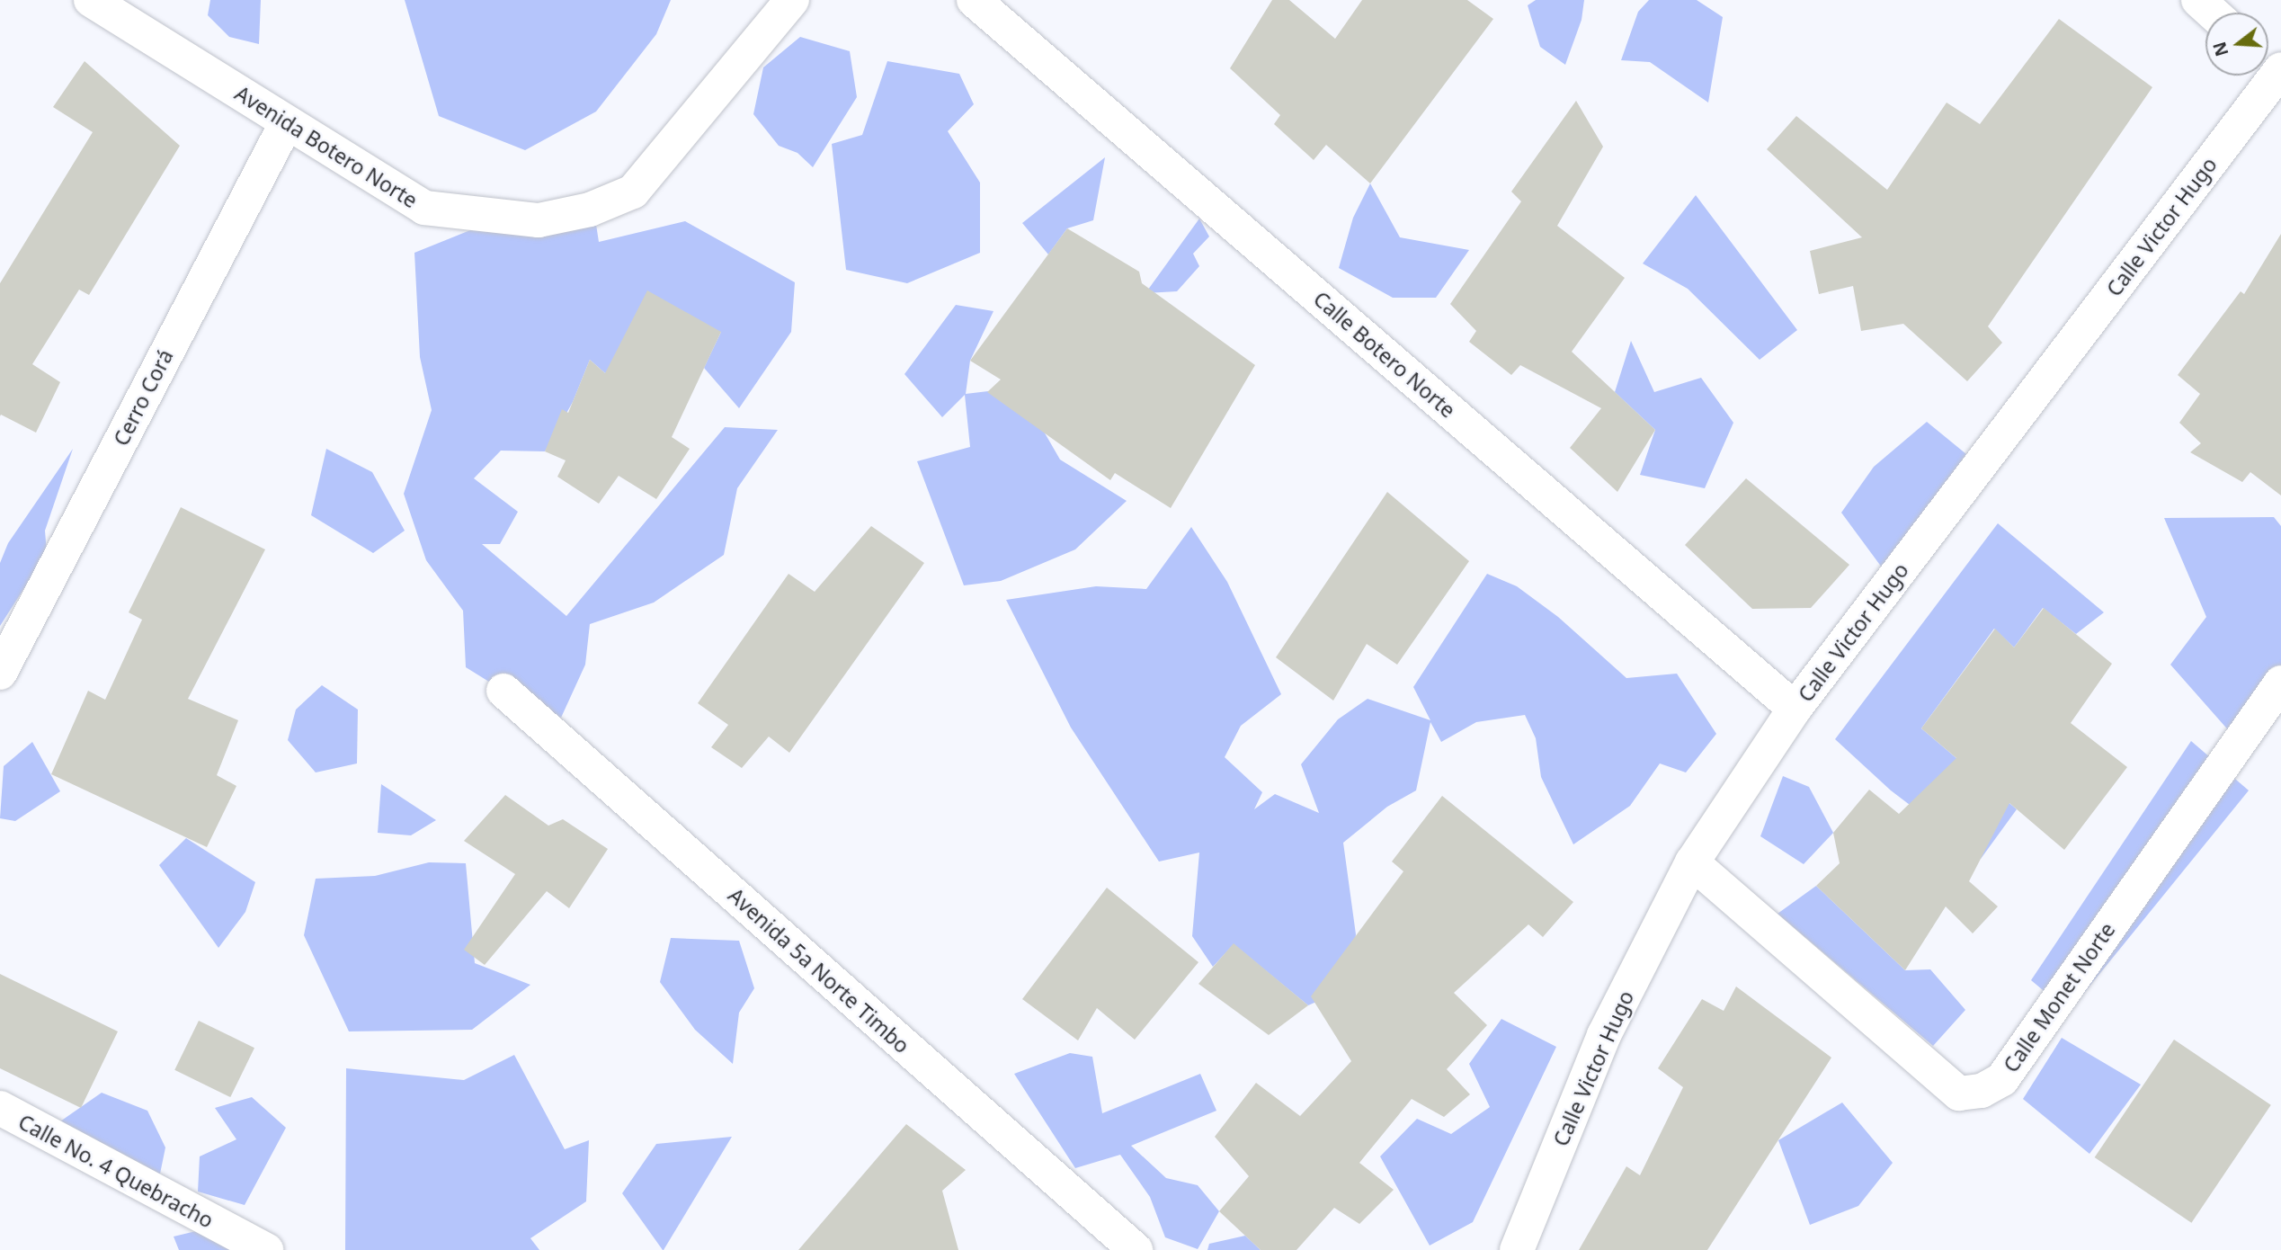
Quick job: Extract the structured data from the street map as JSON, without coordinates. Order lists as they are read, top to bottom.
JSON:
{
  "streets": {
    "street": [
      "Avenida Botero Norte",
      "Calle Victor Hugo",
      "Calle Botero Norte",
      "Cerro Corá",
      "Avenida 5a Norte Timbo",
      "Calle Monet Norte",
      "Calle No. 4 Quebracho"
    ]
  },
  "crossings": [
    ["Avenida Botero Norte", "Cerro Corá"],
    ["Calle Victor Hugo", "Calle Botero Norte"],
    ["Calle Victor Hugo", "Calle Monet Norte"]
  ],
  "north": "left"
}
